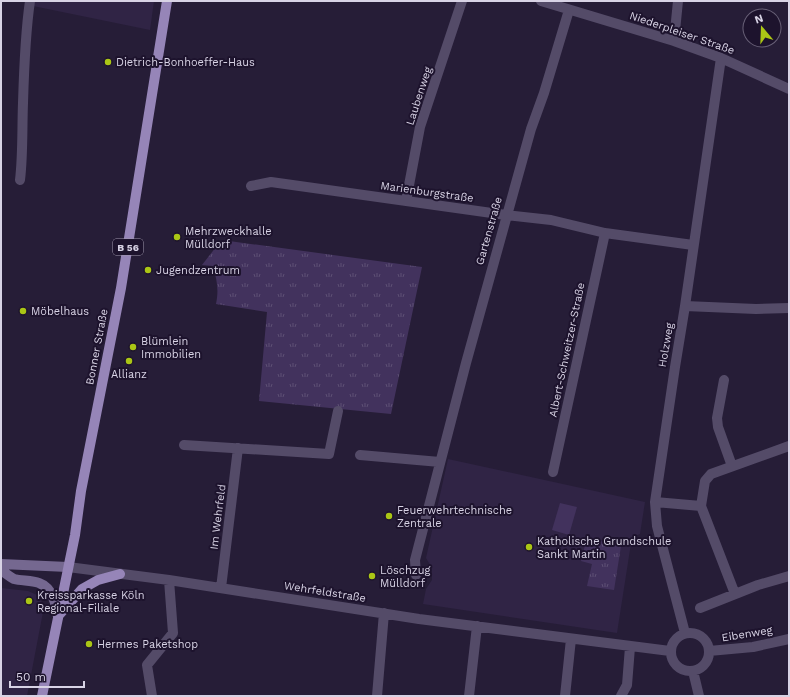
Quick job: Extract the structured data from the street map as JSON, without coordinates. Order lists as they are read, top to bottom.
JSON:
{
  "streets": {
    "main road": ["B 56", "Bonner Straße"],
    "street": [
      "Niederpleiser Straße",
      "Laubenweg",
      "Marienburgstraße",
      "Gartenstraße",
      "Holzweg",
      "Albert-Schweitzer-Straße",
      "Im Wehrfeld",
      "Wehrfeldstraße",
      "Eibenweg"
    ]
  },
  "crossings": [
    ["Niederpleiser Straße", "Gartenstraße"],
    ["Niederpleiser Straße", "Holzweg"],
    ["Laubenweg", "Marienburgstraße"],
    ["Marienburgstraße", "Gartenstraße"],
    ["Marienburgstraße", "Holzweg"],
    ["Marienburgstraße", "Albert-Schweitzer-Straße"],
    ["Holzweg", "Wehrfeldstraße"],
    ["Holzweg", "Eibenweg"],
    ["Bonner Straße", "Wehrfeldstraße"],
    ["Im Wehrfeld", "Wehrfeldstraße"],
    ["Wehrfeldstraße", "Eibenweg"]
  ],
  "places": [
    "Dietrich-Bonhoeffer-Haus",
    "Mehrzweckhalle Mülldorf",
    "Jugendzentrum",
    "Möbelhaus",
    "Blümlein Immobilien",
    "Allianz",
    "Feuerwehrtechnische Zentrale",
    "Katholische Grundschule Sankt Martin",
    "Löschzug Mülldorf",
    "Kreissparkasse Köln Regional-Filiale",
    "Hermes Paketshop"
  ],
  "scale_bar": "50 m",
  "north": "top"
}
